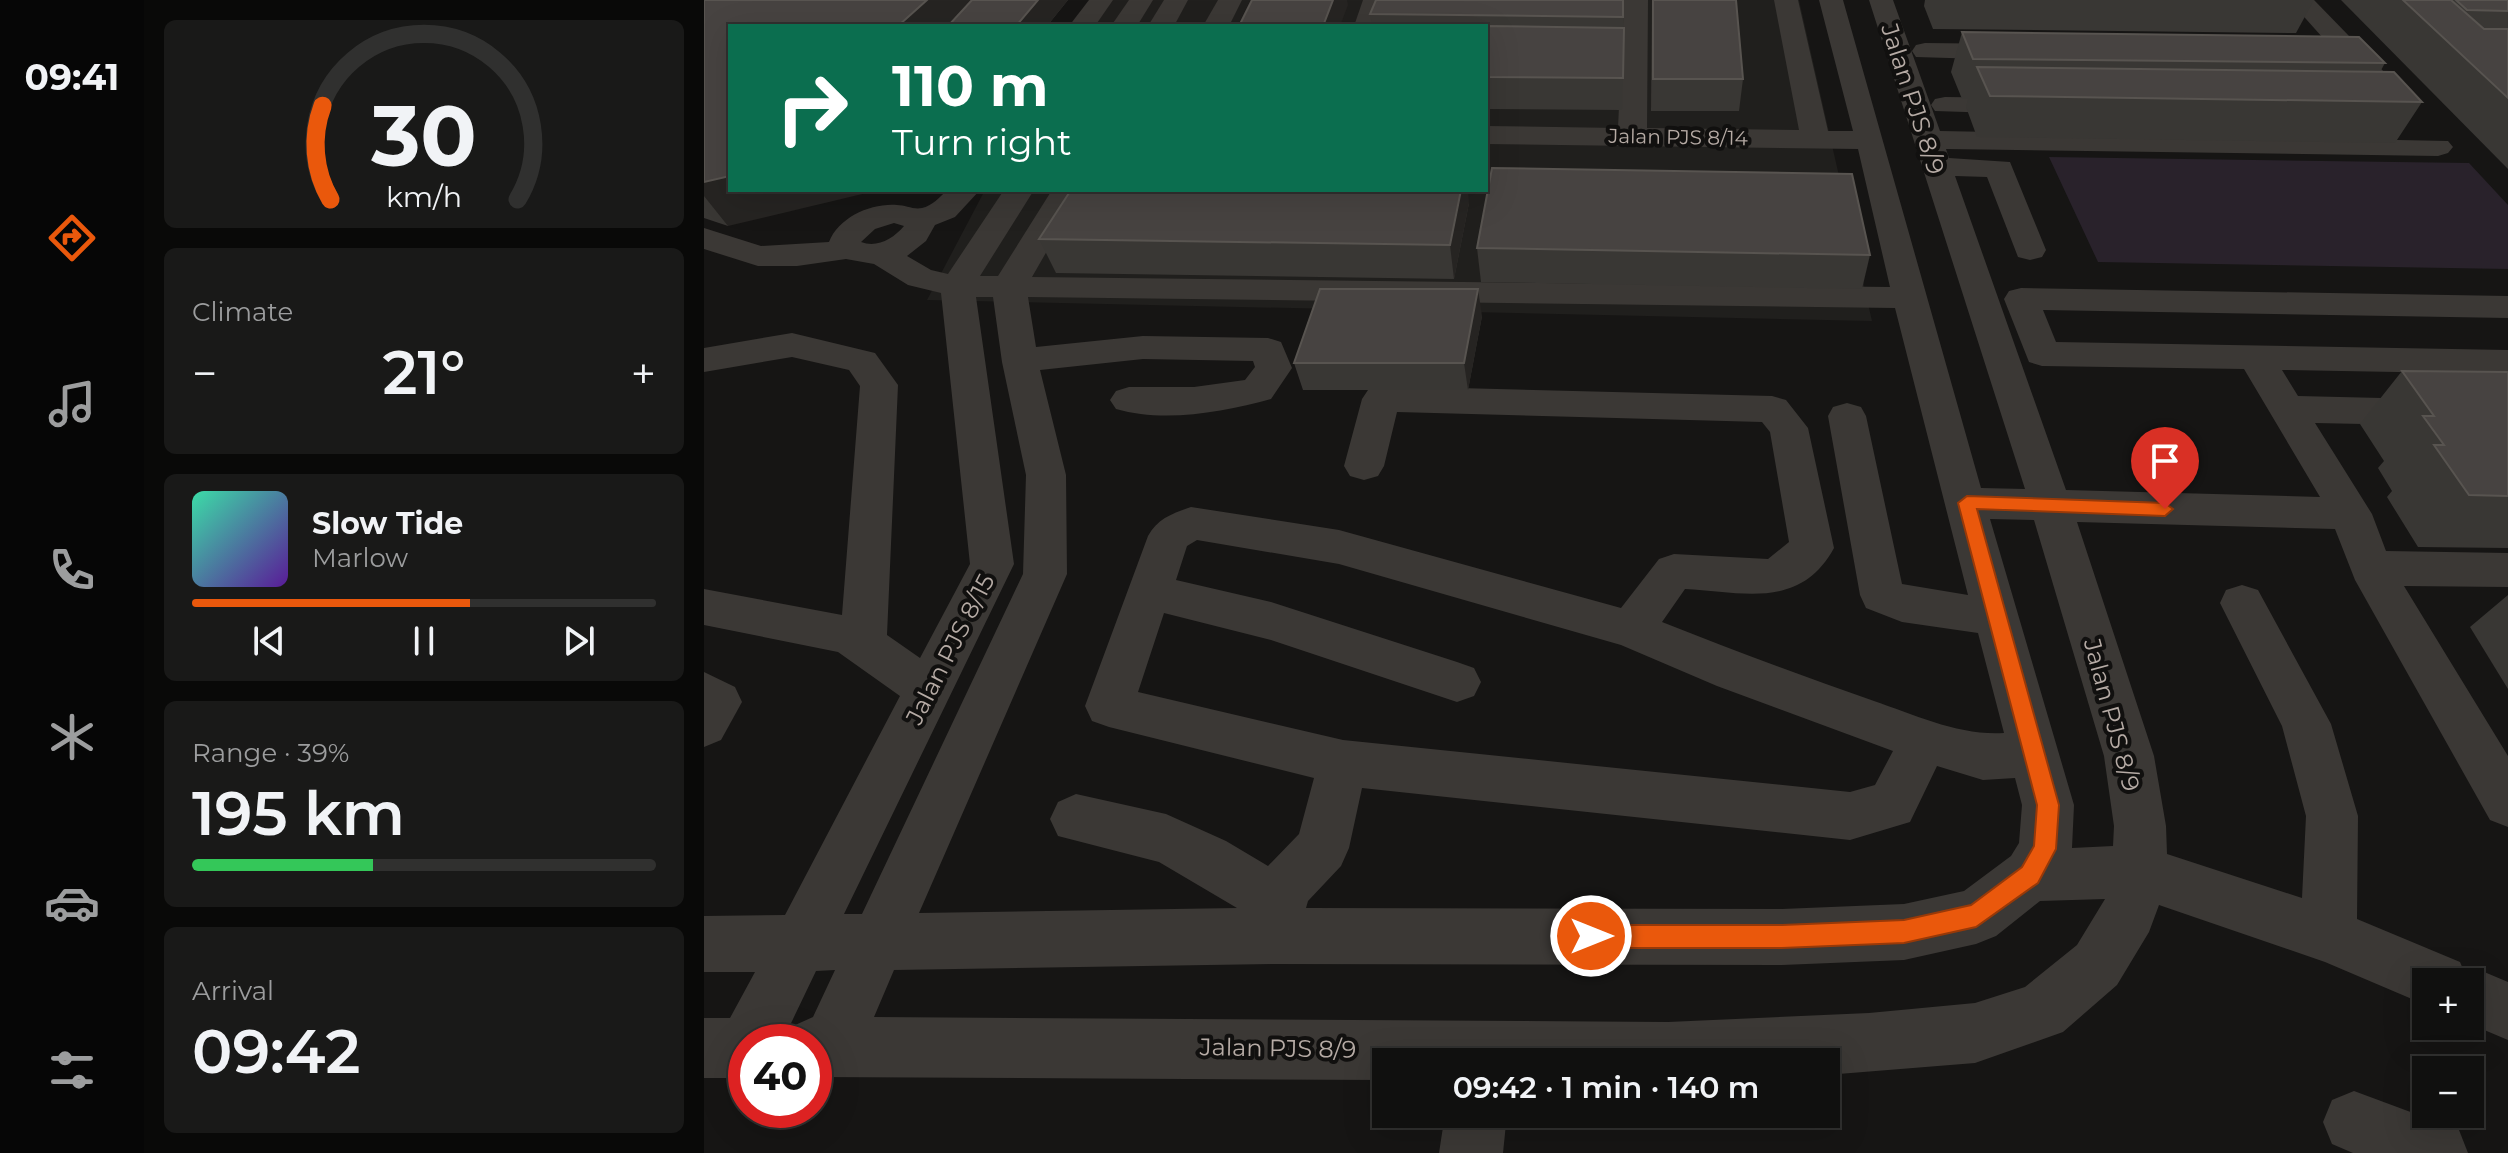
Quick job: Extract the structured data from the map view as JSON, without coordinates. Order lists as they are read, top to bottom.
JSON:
{
  "streets": {
    "street": ["Jalan PJS 8/9", "Jalan PJS 8/14", "Jalan PJS 8/15"]
  },
  "crossings": [
    ["Jalan PJS 8/9", "Jalan PJS 8/14"],
    ["Jalan PJS 8/9", "Jalan PJS 8/15"]
  ],
  "page": {
    "tabs": "09:41",
    "turn": ["110 m", "Turn right"],
    "tile": [
      "Climate",
      ["Range · 39%", "195 km"],
      ["Arrival", "09:42"]
    ],
    "heat": ["−", "21°", "+"],
    "song": ["Slow Tide", "Marlow"],
    "map_buttons": ["+", "−"],
    "limit": "40",
    "trip": "09:42 · 1 min · 140 m",
    "gauge": ["30", "km/h"]
  }
}
